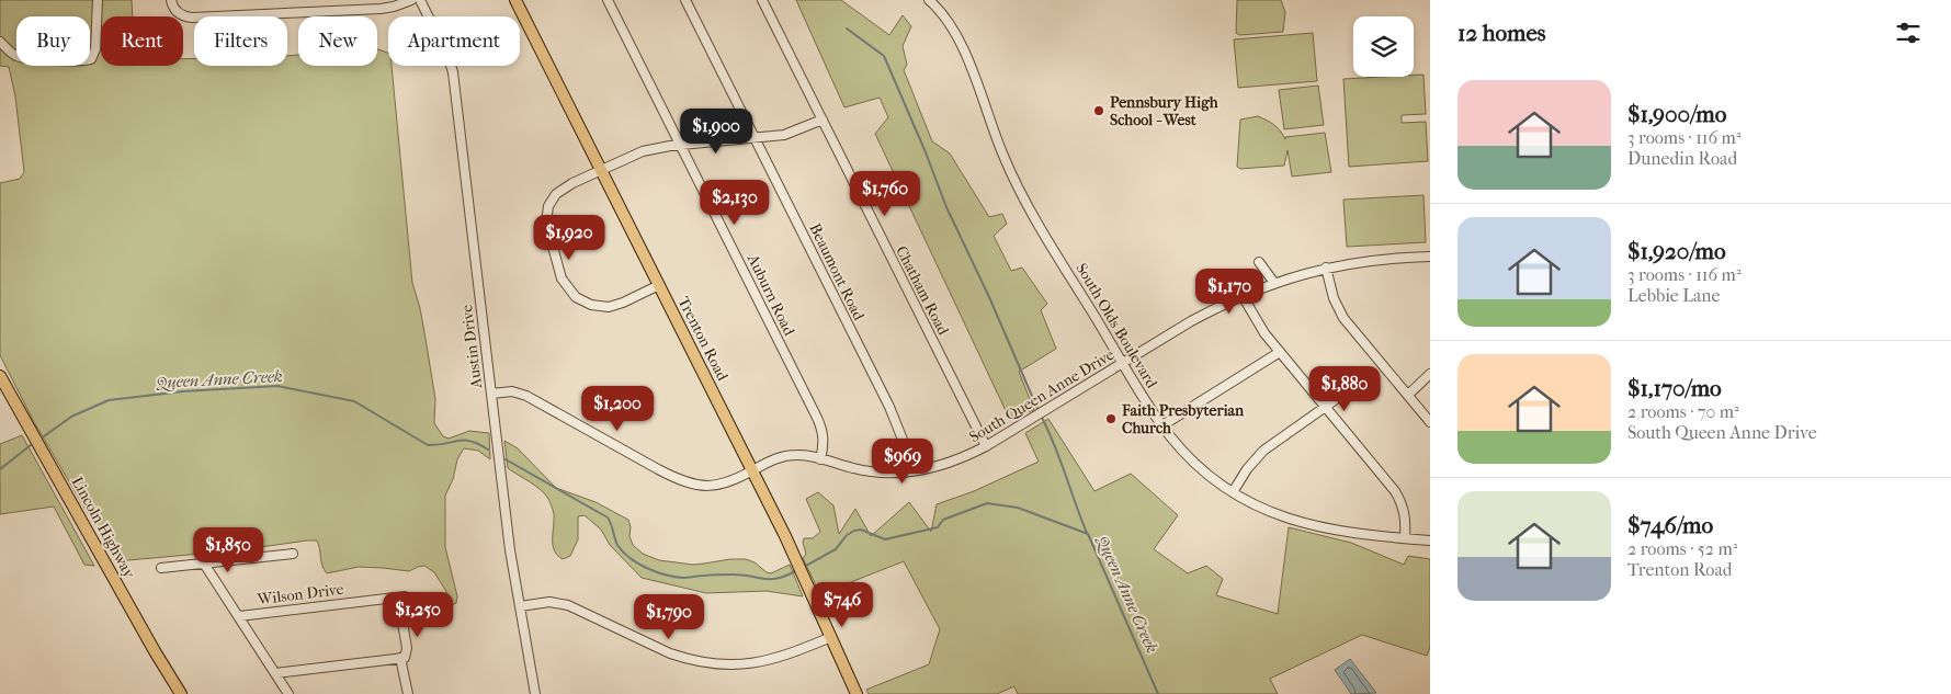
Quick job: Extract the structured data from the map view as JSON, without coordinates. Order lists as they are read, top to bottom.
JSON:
{
  "streets": {
    "main road": ["Trenton Road", "Lincoln Highway"],
    "street": [
      "Beaumont Road",
      "Chatham Road",
      "Auburn Road",
      "South Olds Boulevard",
      "Austin Drive",
      "South Queen Anne Drive",
      "Wilson Drive"
    ]
  },
  "crossings": [
    ["Beaumont Road", "South Queen Anne Drive"],
    ["Chatham Road", "South Queen Anne Drive"],
    ["Auburn Road", "South Queen Anne Drive"],
    ["South Olds Boulevard", "South Queen Anne Drive"],
    ["Trenton Road", "South Queen Anne Drive"],
    ["Austin Drive", "South Queen Anne Drive"]
  ],
  "water": ["Queen Anne Creek"],
  "places": ["Pennsbury High School - West", "Faith Presbyterian Church"],
  "page": {
    "heading": "12 homes",
    "chip": [
      "Buy",
      "Rent",
      "Filters",
      "New",
      "Apartment"
    ],
    "list": [
      {
        "name": "$1,900/mo",
        "note": "3 rooms · 116 m² · Dunedin Road"
      },
      {
        "name": "$1,920/mo",
        "note": "3 rooms · 116 m² · Lebbie Lane"
      },
      {
        "name": "$1,170/mo",
        "note": "2 rooms · 70 m² · South Queen Anne Drive"
      },
      {
        "name": "$746/mo",
        "note": "2 rooms · 52 m² · Trenton Road"
      }
    ],
    "price": [
      "$1,900",
      "$1,760",
      "$2,130",
      "$1,920",
      "$1,170",
      "$1,880",
      "$1,200",
      "$969",
      "$1,850",
      "$746",
      "$1,250",
      "$1,790"
    ]
  }
}
